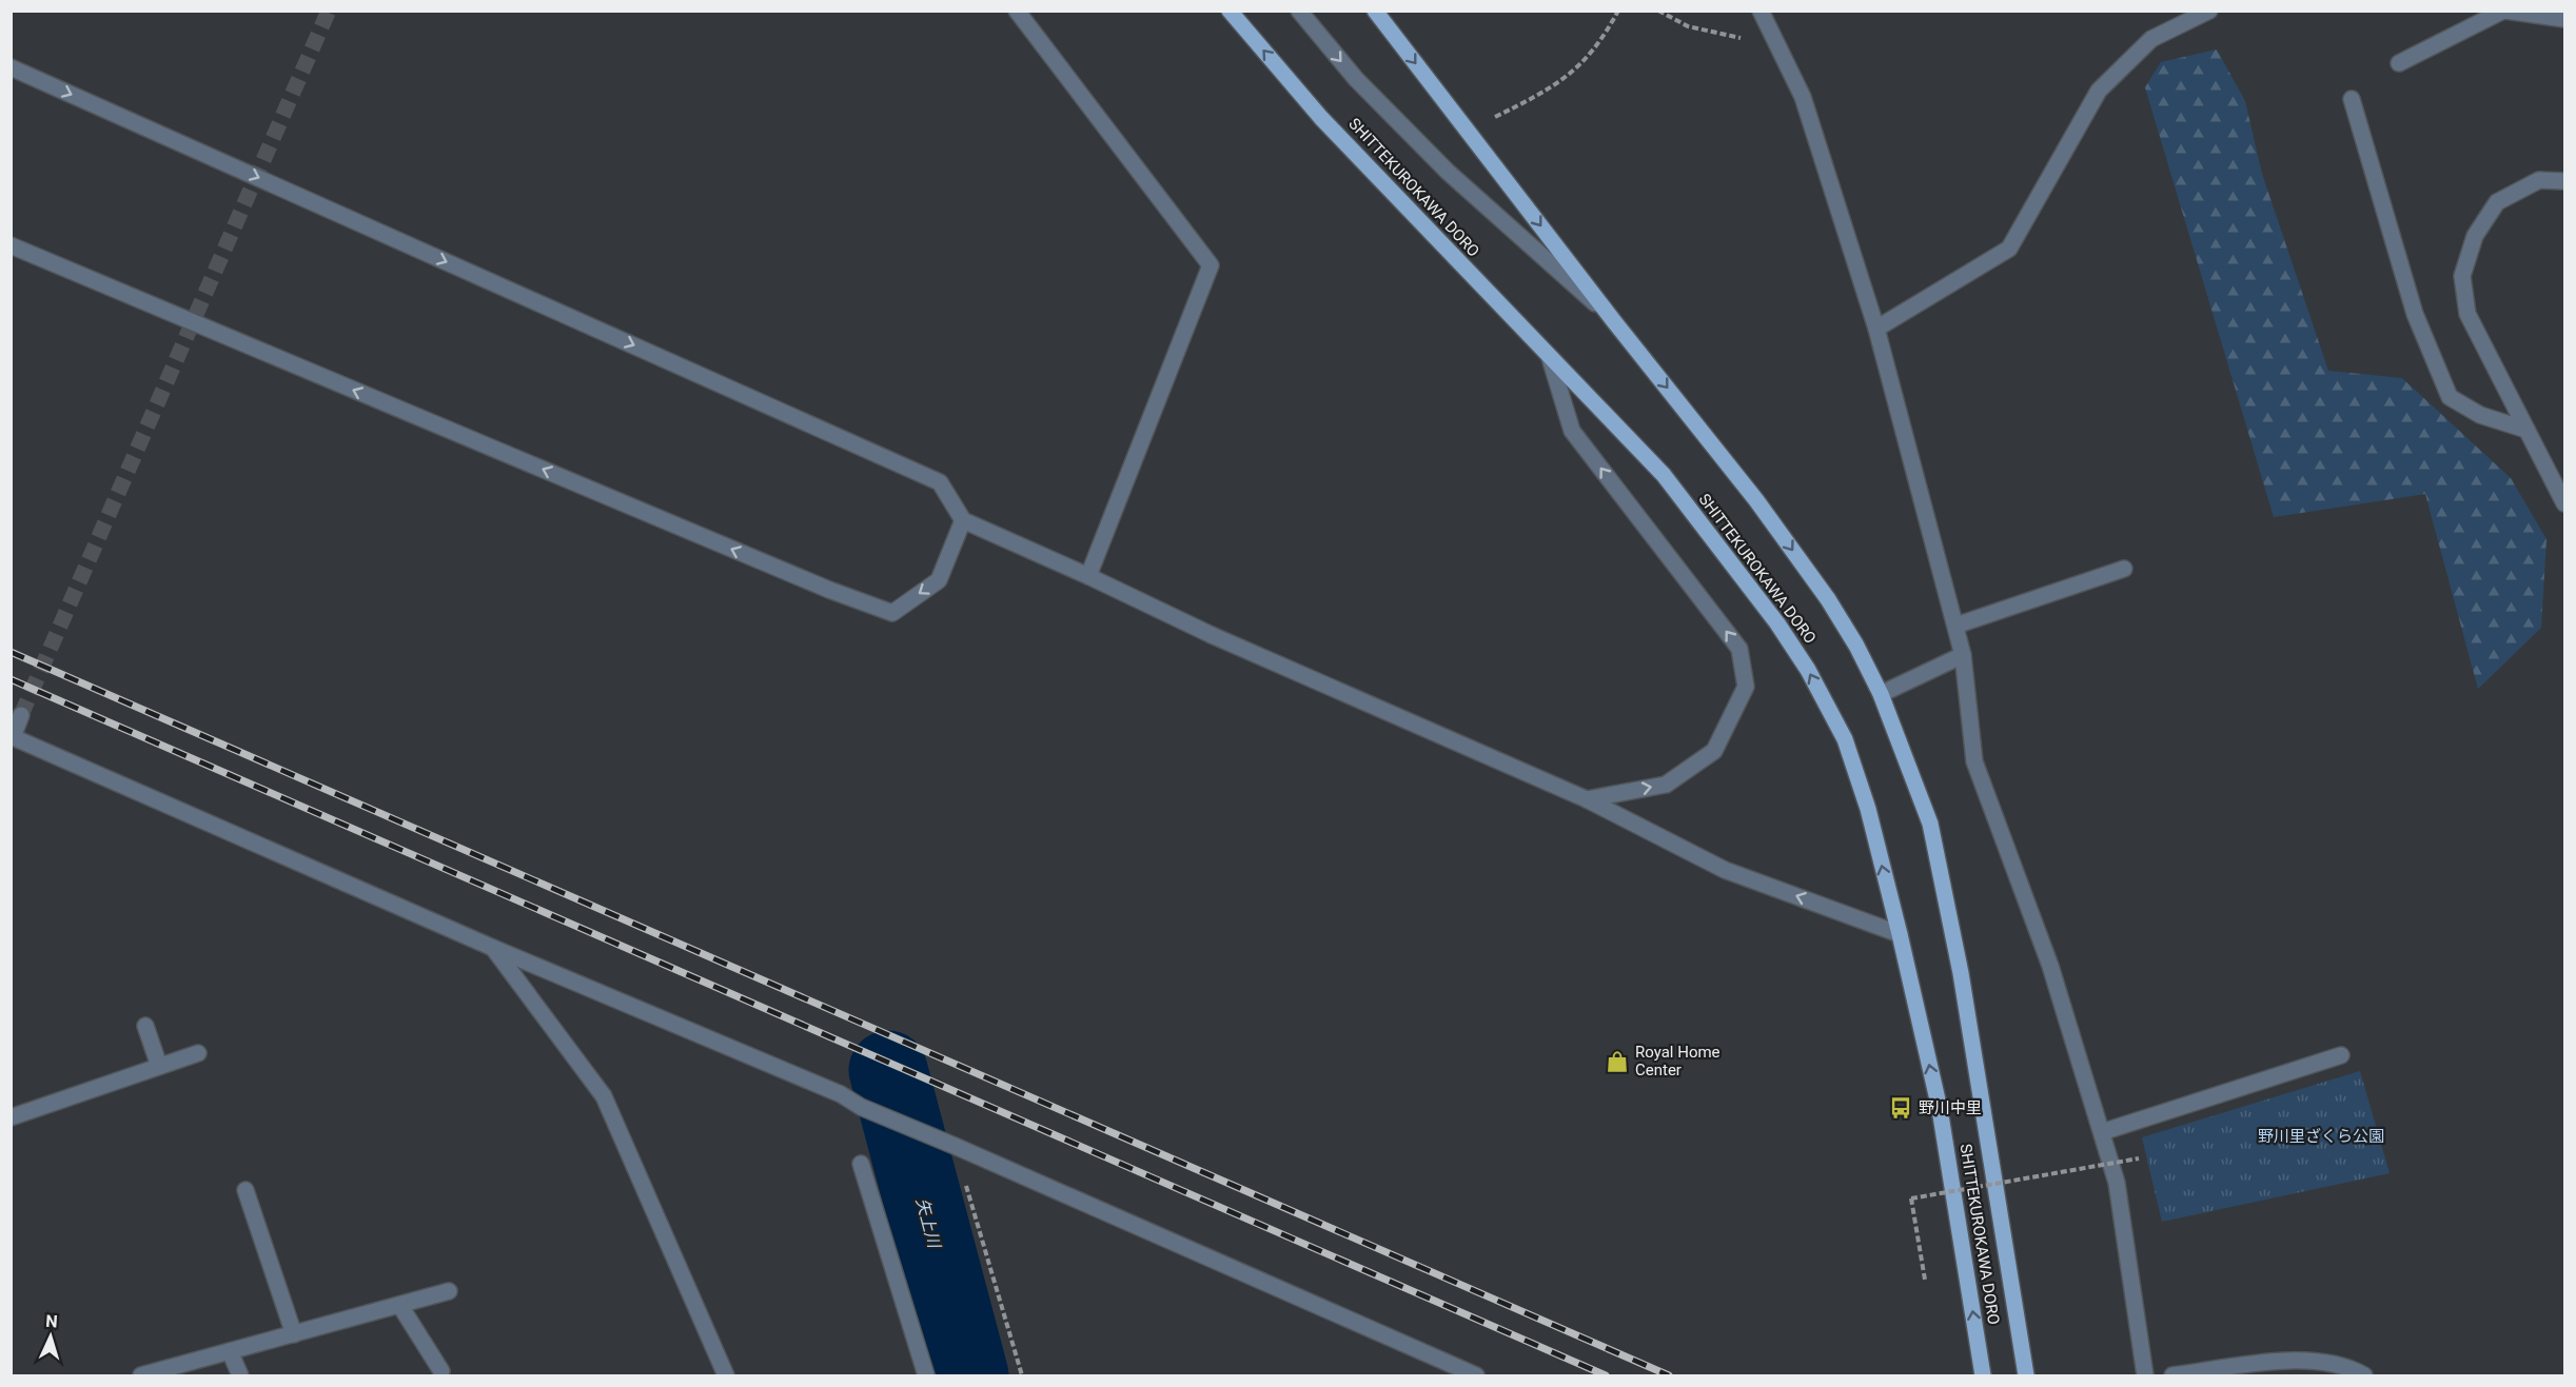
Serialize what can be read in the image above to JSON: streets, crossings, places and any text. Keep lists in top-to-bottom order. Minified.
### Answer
{"streets":{"main road":["SHITTEKUROKAWA DORO"]},"water":["矢上川"],"parks":["野川里ざくら公園"],"places":{"shop":["Royal Home Center"],"bus stop":["野川中里"]},"north":"top"}
